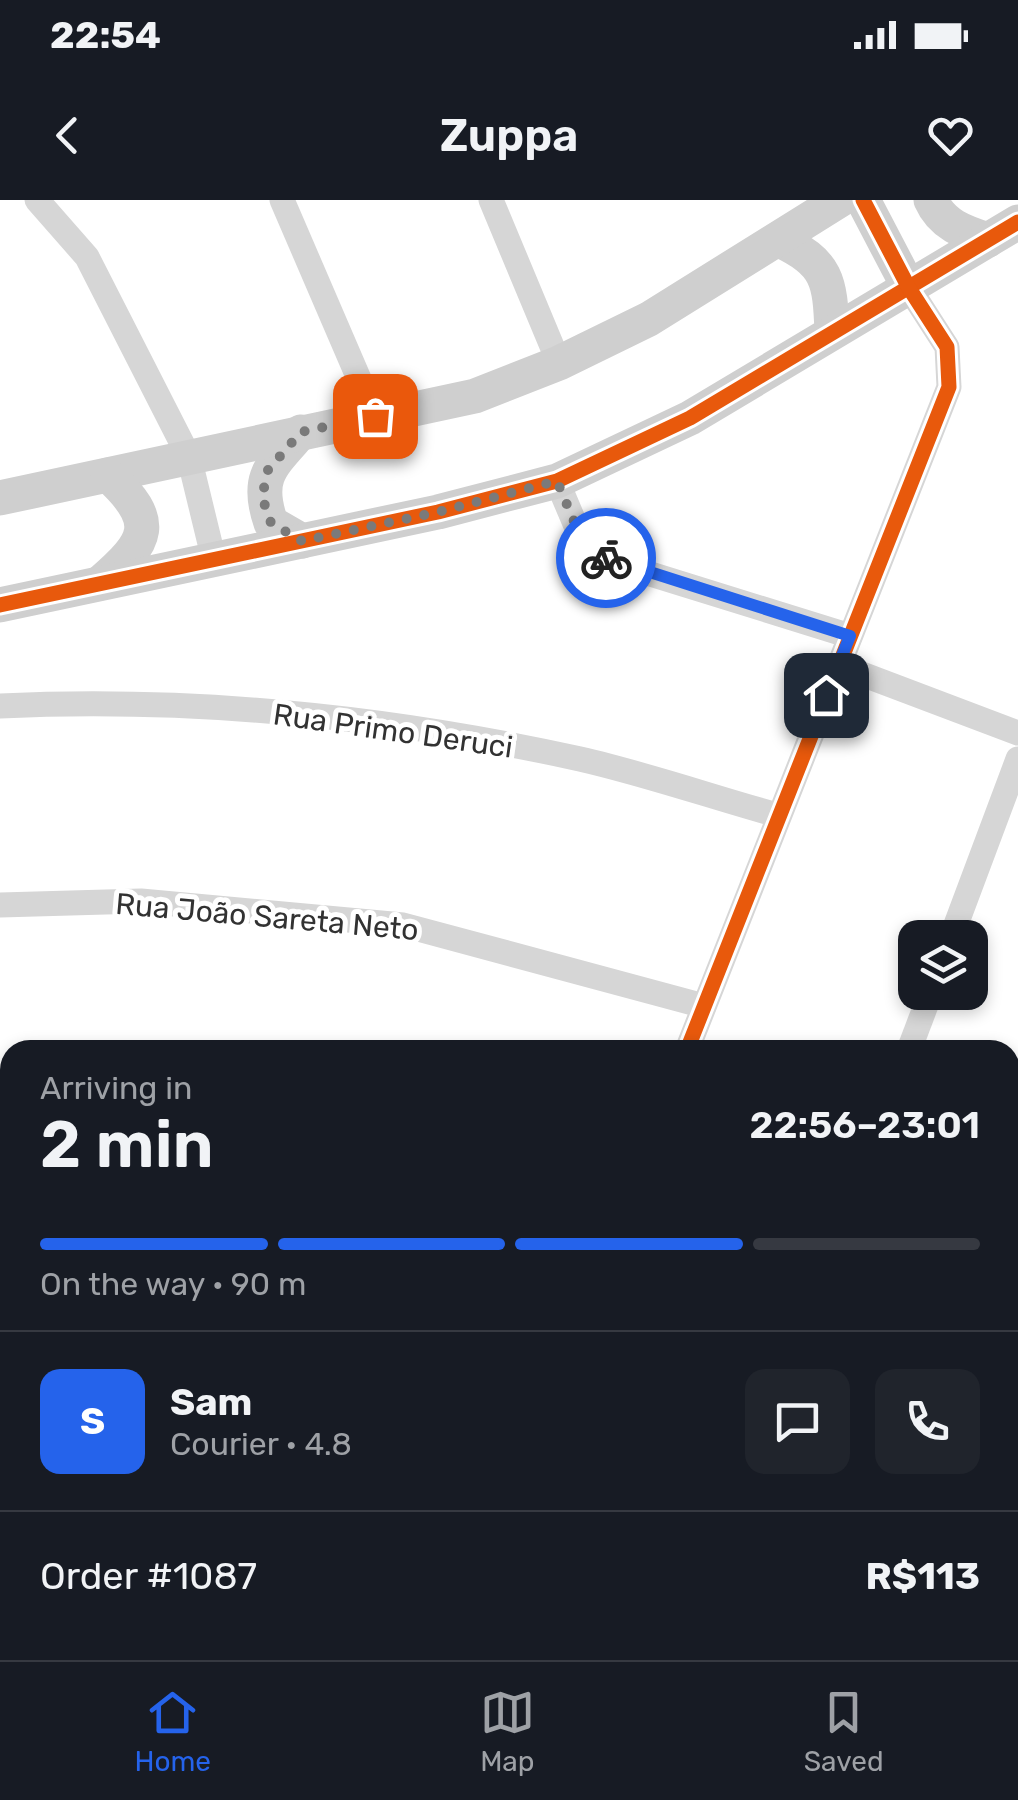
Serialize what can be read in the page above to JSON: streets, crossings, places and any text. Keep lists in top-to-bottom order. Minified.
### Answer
{"streets":{"street":["Rua Primo Deruci","Rua João Sareta Neto"]},"page":{"status":"22:54","header":"Zuppa","heading":["2 min","Arriving in","22:56–23:01"],"panel":["Sam","Courier · 4.8","Order #1087","R$113"],"bar":"On the way · 90 m","round":"S","tabs":["Home","Map","Saved"]}}
